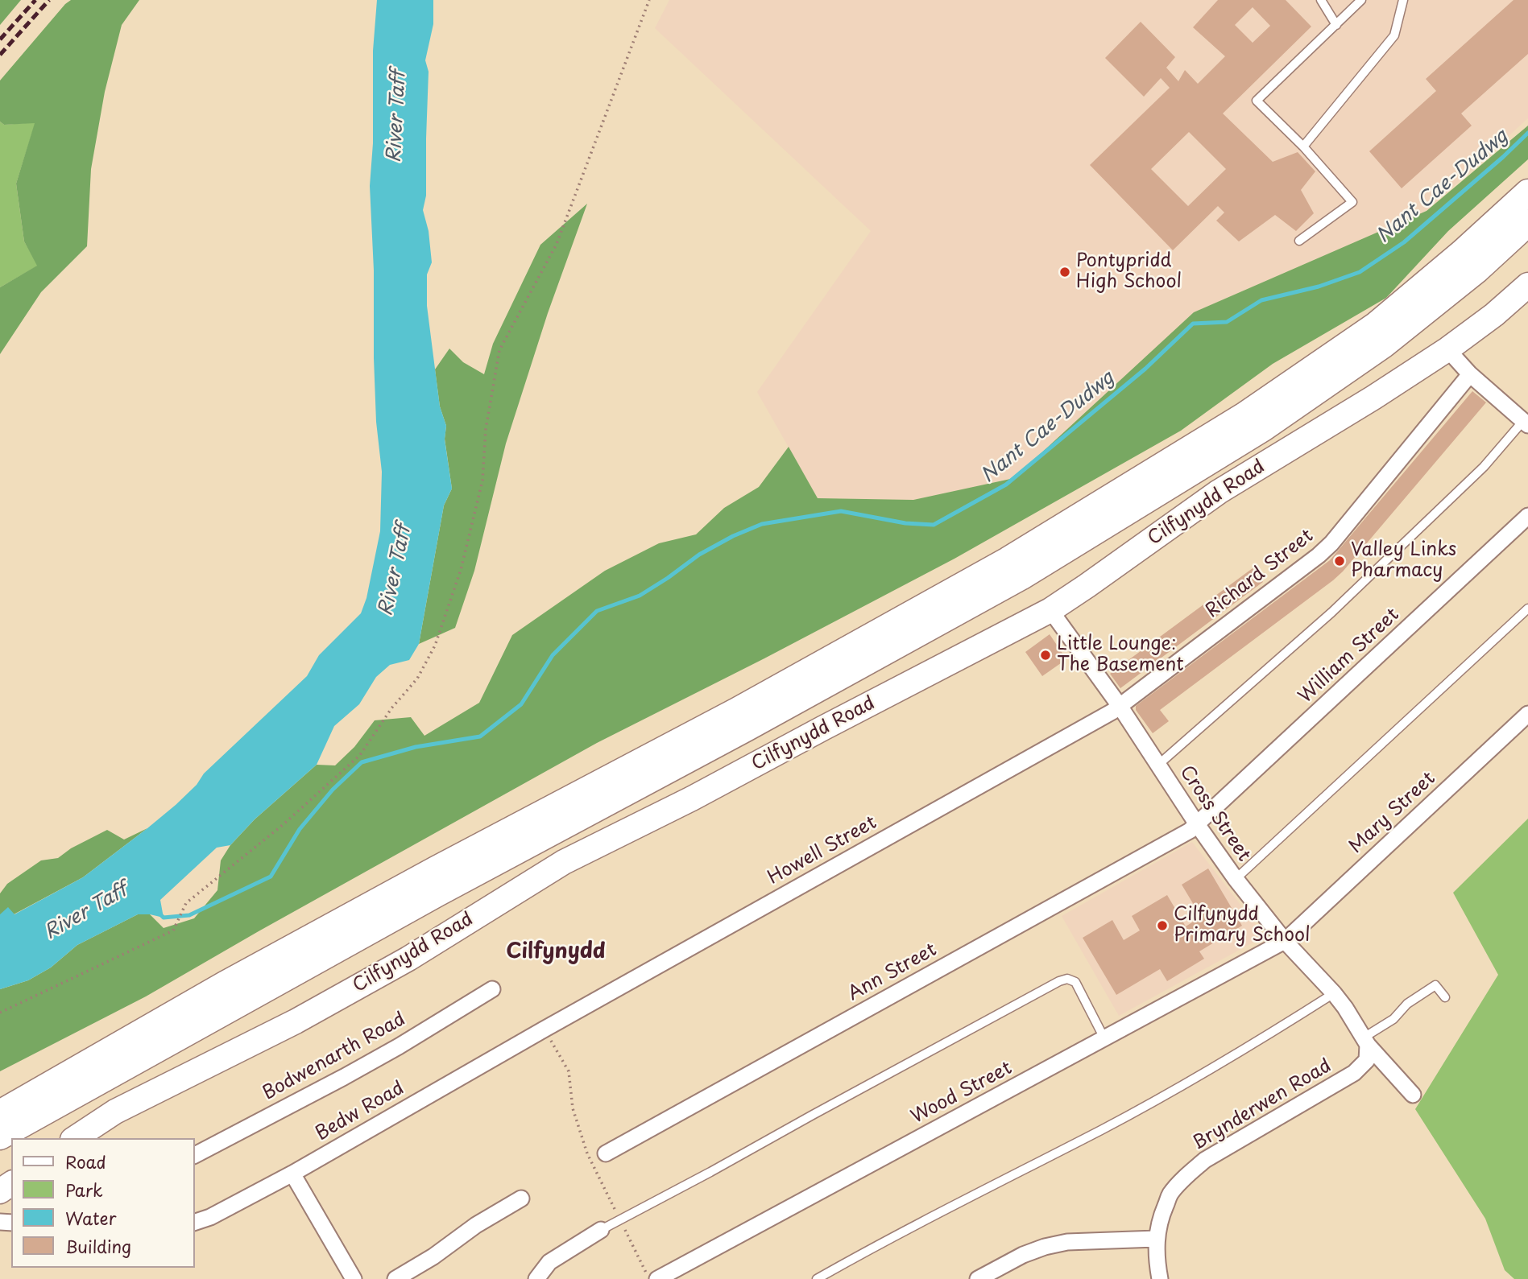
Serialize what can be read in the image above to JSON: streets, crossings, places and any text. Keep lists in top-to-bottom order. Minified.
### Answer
{"streets":{"main road":["Cilfynydd Road"],"street":["Richard Street","William Street","Mary Street","Cross Street","Howell Street","Ann Street","Bodwenarth Road","Wood Street","Brynderwen Road","Bedw Road"]},"crossings":[["Cilfynydd Road","Cross Street"],["Richard Street","Cross Street"],["Richard Street","Howell Street"],["William Street","Cross Street"],["William Street","Ann Street"],["Mary Street","Cross Street"],["Mary Street","Wood Street"],["Cross Street","Howell Street"],["Cross Street","Ann Street"],["Cross Street","Wood Street"],["Cross Street","Brynderwen Road"],["Howell Street","Bedw Road"]],"districts":["Cilfynydd"],"water":["River Taff","Nant Cae-Dudwg"],"places":["Pontypridd High School","Valley Links Pharmacy","Little Lounge: The Basement","Cilfynydd Primary School"],"legend":["Road","Park","Water","Building"]}
